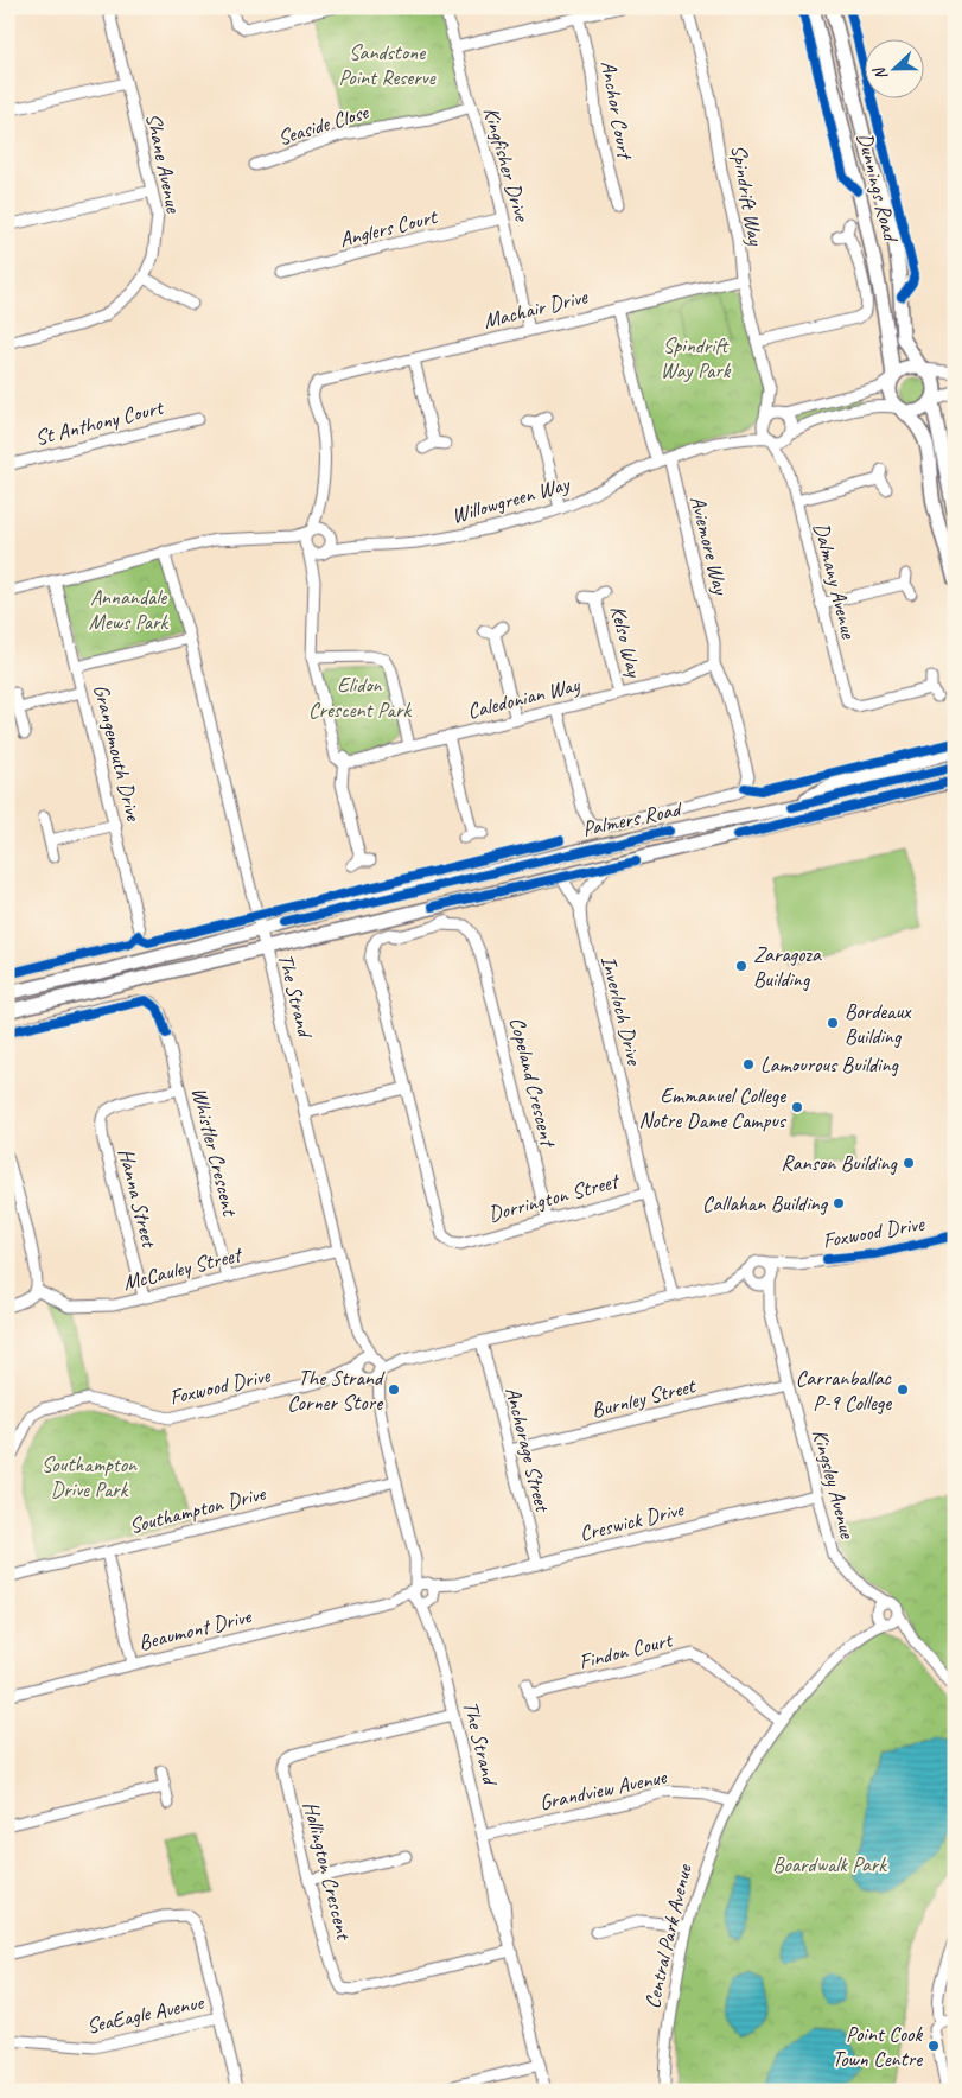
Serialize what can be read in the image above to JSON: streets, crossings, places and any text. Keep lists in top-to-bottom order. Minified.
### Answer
{"streets":{"main road":["Dunnings Road","Palmers Road"],"street":["Anchor Court","Seaside Close","Shane Avenue","Kingfisher Drive","Spindrift Way","Anglers Court","Machair Drive","St Anthony Court","Willowgreen Way","Aviemore Way","Dalmany Avenue","Kelso Way","Caledonian Way","Grangemouth Drive","The Strand","Inverloch Drive","Copeland Crescent","Whistler Crescent","Hanna Street","Dorrington Street","Foxwood Drive","McCauley Street","Burnley Street","Anchorage Street","Kingsley Avenue","Southampton Drive","Creswick Drive","Beaumont Drive","Findon Court","Grandview Avenue","Hollington Crescent","Central Park Avenue","SeaEagle Avenue"]},"crossings":[["Seaside Close","Kingfisher Drive"],["Kingfisher Drive","Anglers Court"],["Kingfisher Drive","Machair Drive"],["Spindrift Way","Machair Drive"],["Spindrift Way","Willowgreen Way"],["Spindrift Way","Dalmany Avenue"],["Machair Drive","Willowgreen Way"],["Willowgreen Way","Aviemore Way"],["Willowgreen Way","Dalmany Avenue"],["Aviemore Way","Caledonian Way"],["Kelso Way","Caledonian Way"],["Palmers Road","The Strand"],["Palmers Road","Inverloch Drive"],["The Strand","Foxwood Drive"],["The Strand","McCauley Street"],["The Strand","Creswick Drive"],["The Strand","Beaumont Drive"],["The Strand","Grandview Avenue"],["The Strand","Hollington Crescent"],["Inverloch Drive","Dorrington Street"],["Inverloch Drive","Foxwood Drive"],["Copeland Crescent","Dorrington Street"],["Whistler Crescent","Hanna Street"],["Whistler Crescent","McCauley Street"],["Hanna Street","McCauley Street"],["Foxwood Drive","Anchorage Street"],["Foxwood Drive","Kingsley Avenue"],["Burnley Street","Anchorage Street"],["Burnley Street","Kingsley Avenue"],["Anchorage Street","Creswick Drive"],["Kingsley Avenue","Creswick Drive"],["Kingsley Avenue","Central Park Avenue"],["Creswick Drive","Beaumont Drive"],["Findon Court","Central Park Avenue"],["Grandview Avenue","Central Park Avenue"]],"parks":["Sandstone Point Reserve","Spindrift Way Park","Annandale Mews Park","Elidon Crescent Park","Southampton Drive Park","Boardwalk Park"],"places":["Zaragoza Building","Bordeaux Building","Lamourous Building","Emmanuel College Notre Dame Campus","Ranson Building","Callahan Building","The Strand Corner Store","Carranballac P-9 College","Point Cook Town Centre"],"north":"left"}
